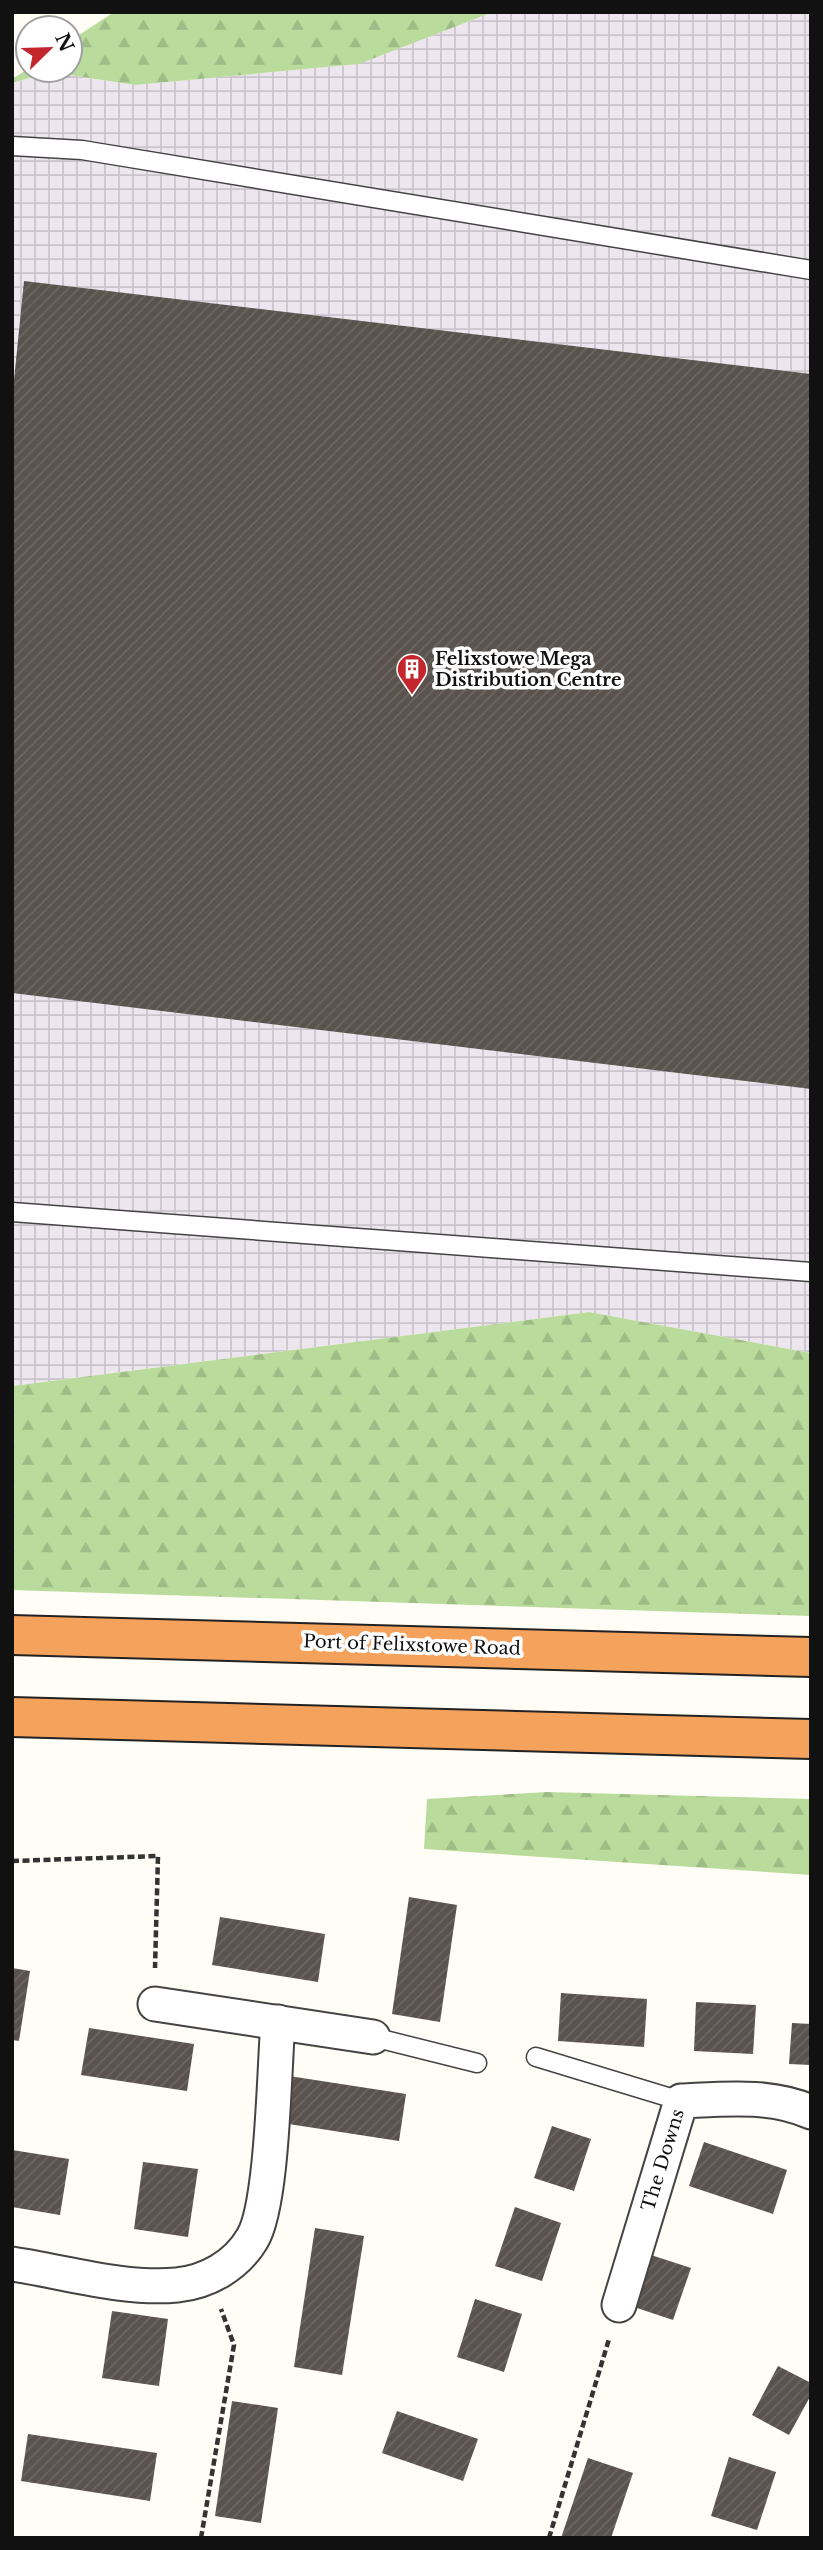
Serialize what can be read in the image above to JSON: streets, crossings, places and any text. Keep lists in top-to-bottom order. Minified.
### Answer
{"streets":{"highway":["Port of Felixstowe Road"],"street":["The Downs"]},"places":{"building":["Felixstowe Mega Distribution Centre"]},"north":"top right"}
